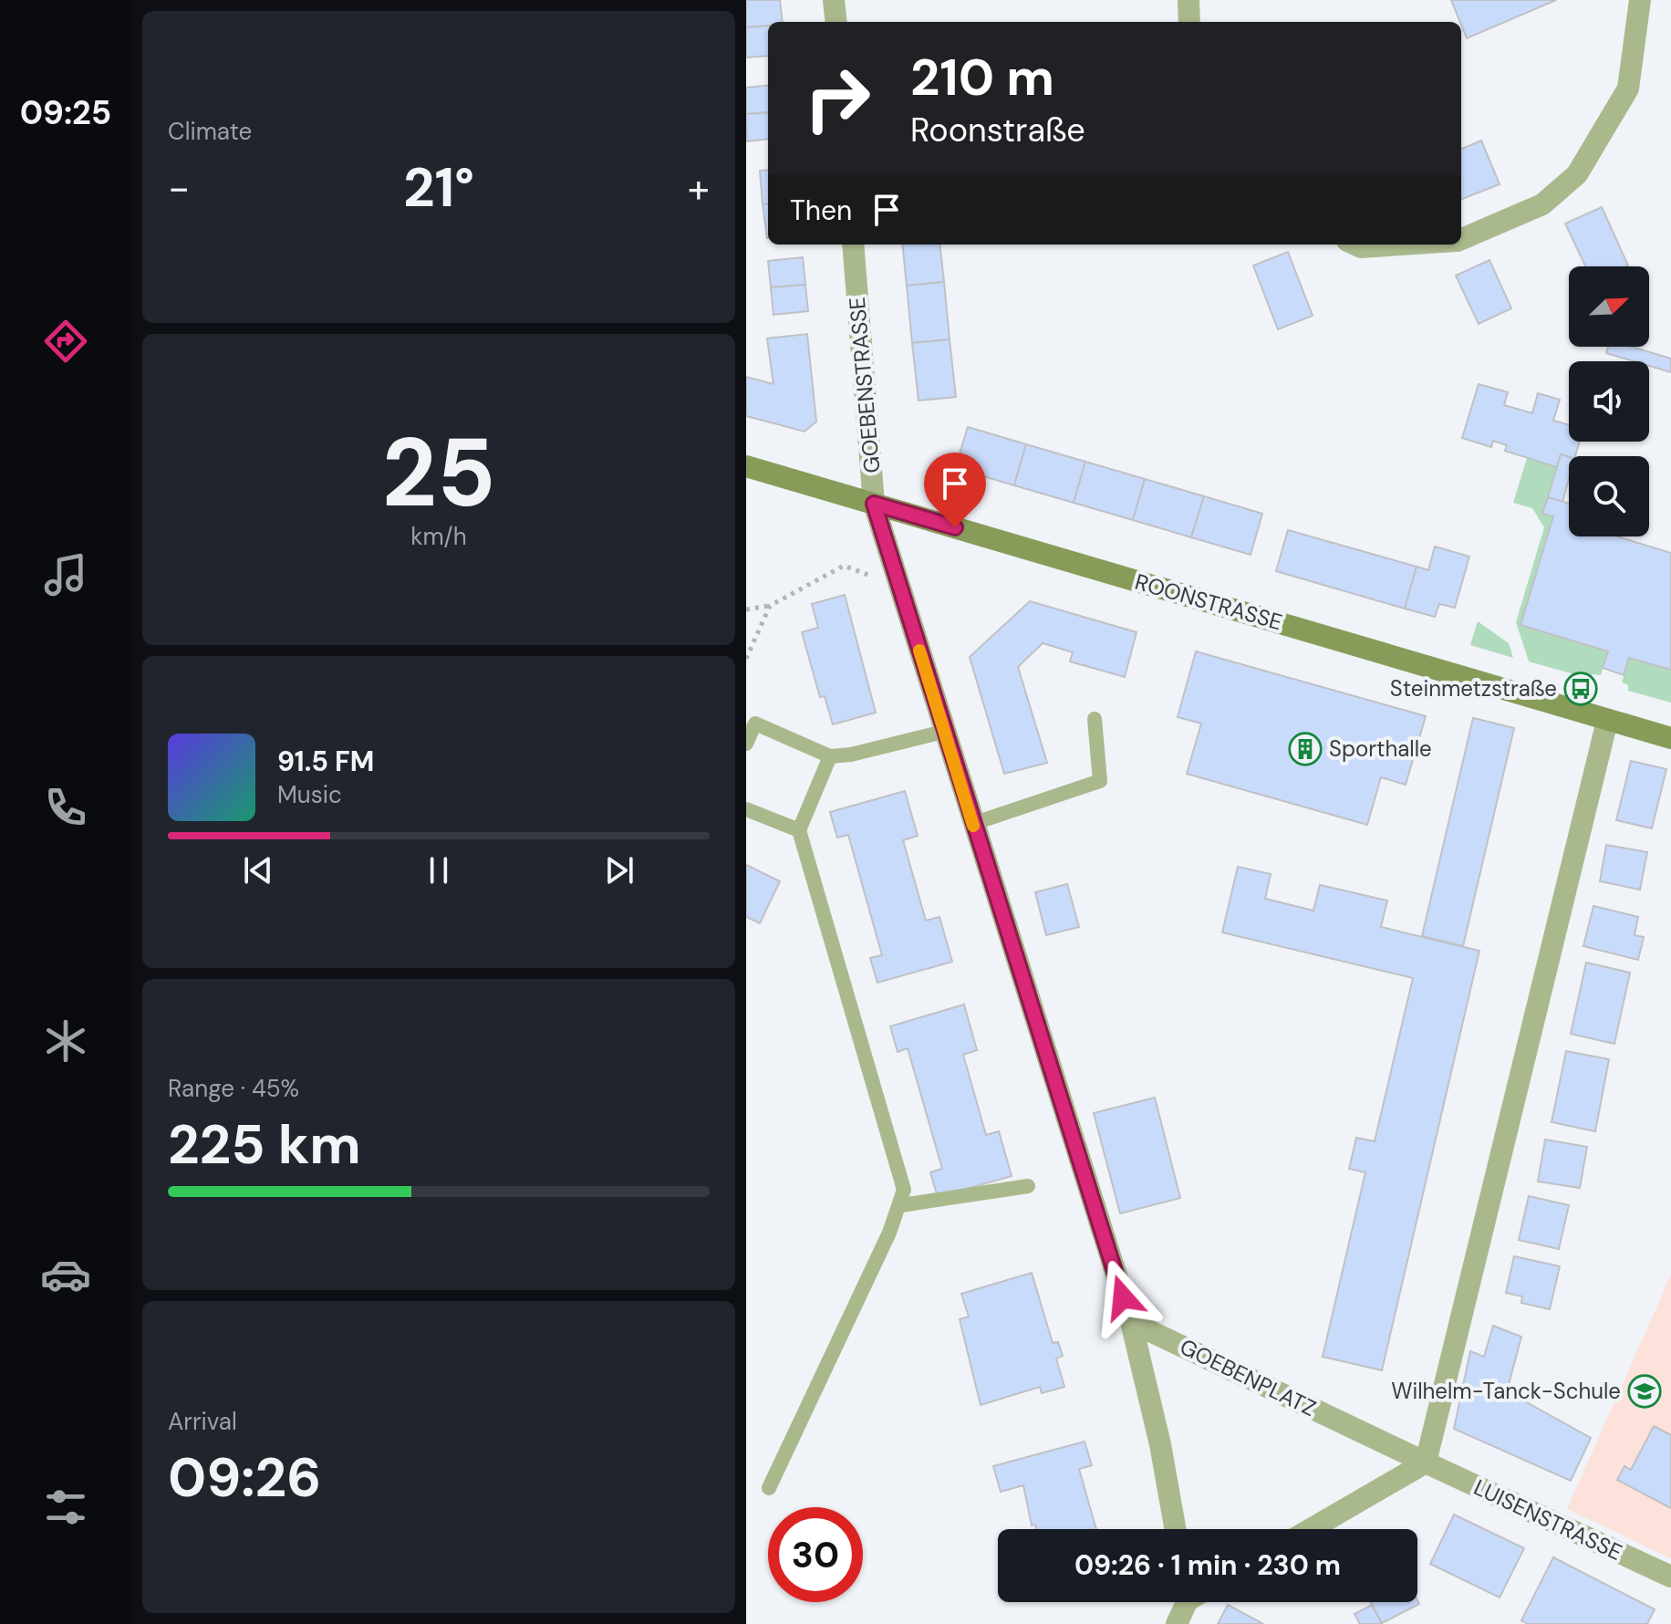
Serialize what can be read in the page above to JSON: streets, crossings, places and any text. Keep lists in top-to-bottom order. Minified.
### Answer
{"streets":{"street":["GOEBENSTRASSE","ROONSTRASSE","GOEBENPLATZ","LUISENSTRASSE"]},"crossings":[["GOEBENSTRASSE","ROONSTRASSE"],["GOEBENSTRASSE","GOEBENPLATZ"],["GOEBENPLATZ","LUISENSTRASSE"]],"places":{"bus stop":["Steinmetzstraße"],"building":["Sporthalle"],"school or university":["Wilhelm-Tanck-Schule"]},"north":"top right","page":{"tabs":"09:25","tile":["Climate",["25","km/h"],["Range · 45%","225 km"],["Arrival","09:26"]],"turn":["210 m","Roonstraße"],"heat":["−","21°","+"],"then":"Then","song":["91.5 FM","Music"],"limit":"30","trip":"09:26 · 1 min · 230 m"}}
